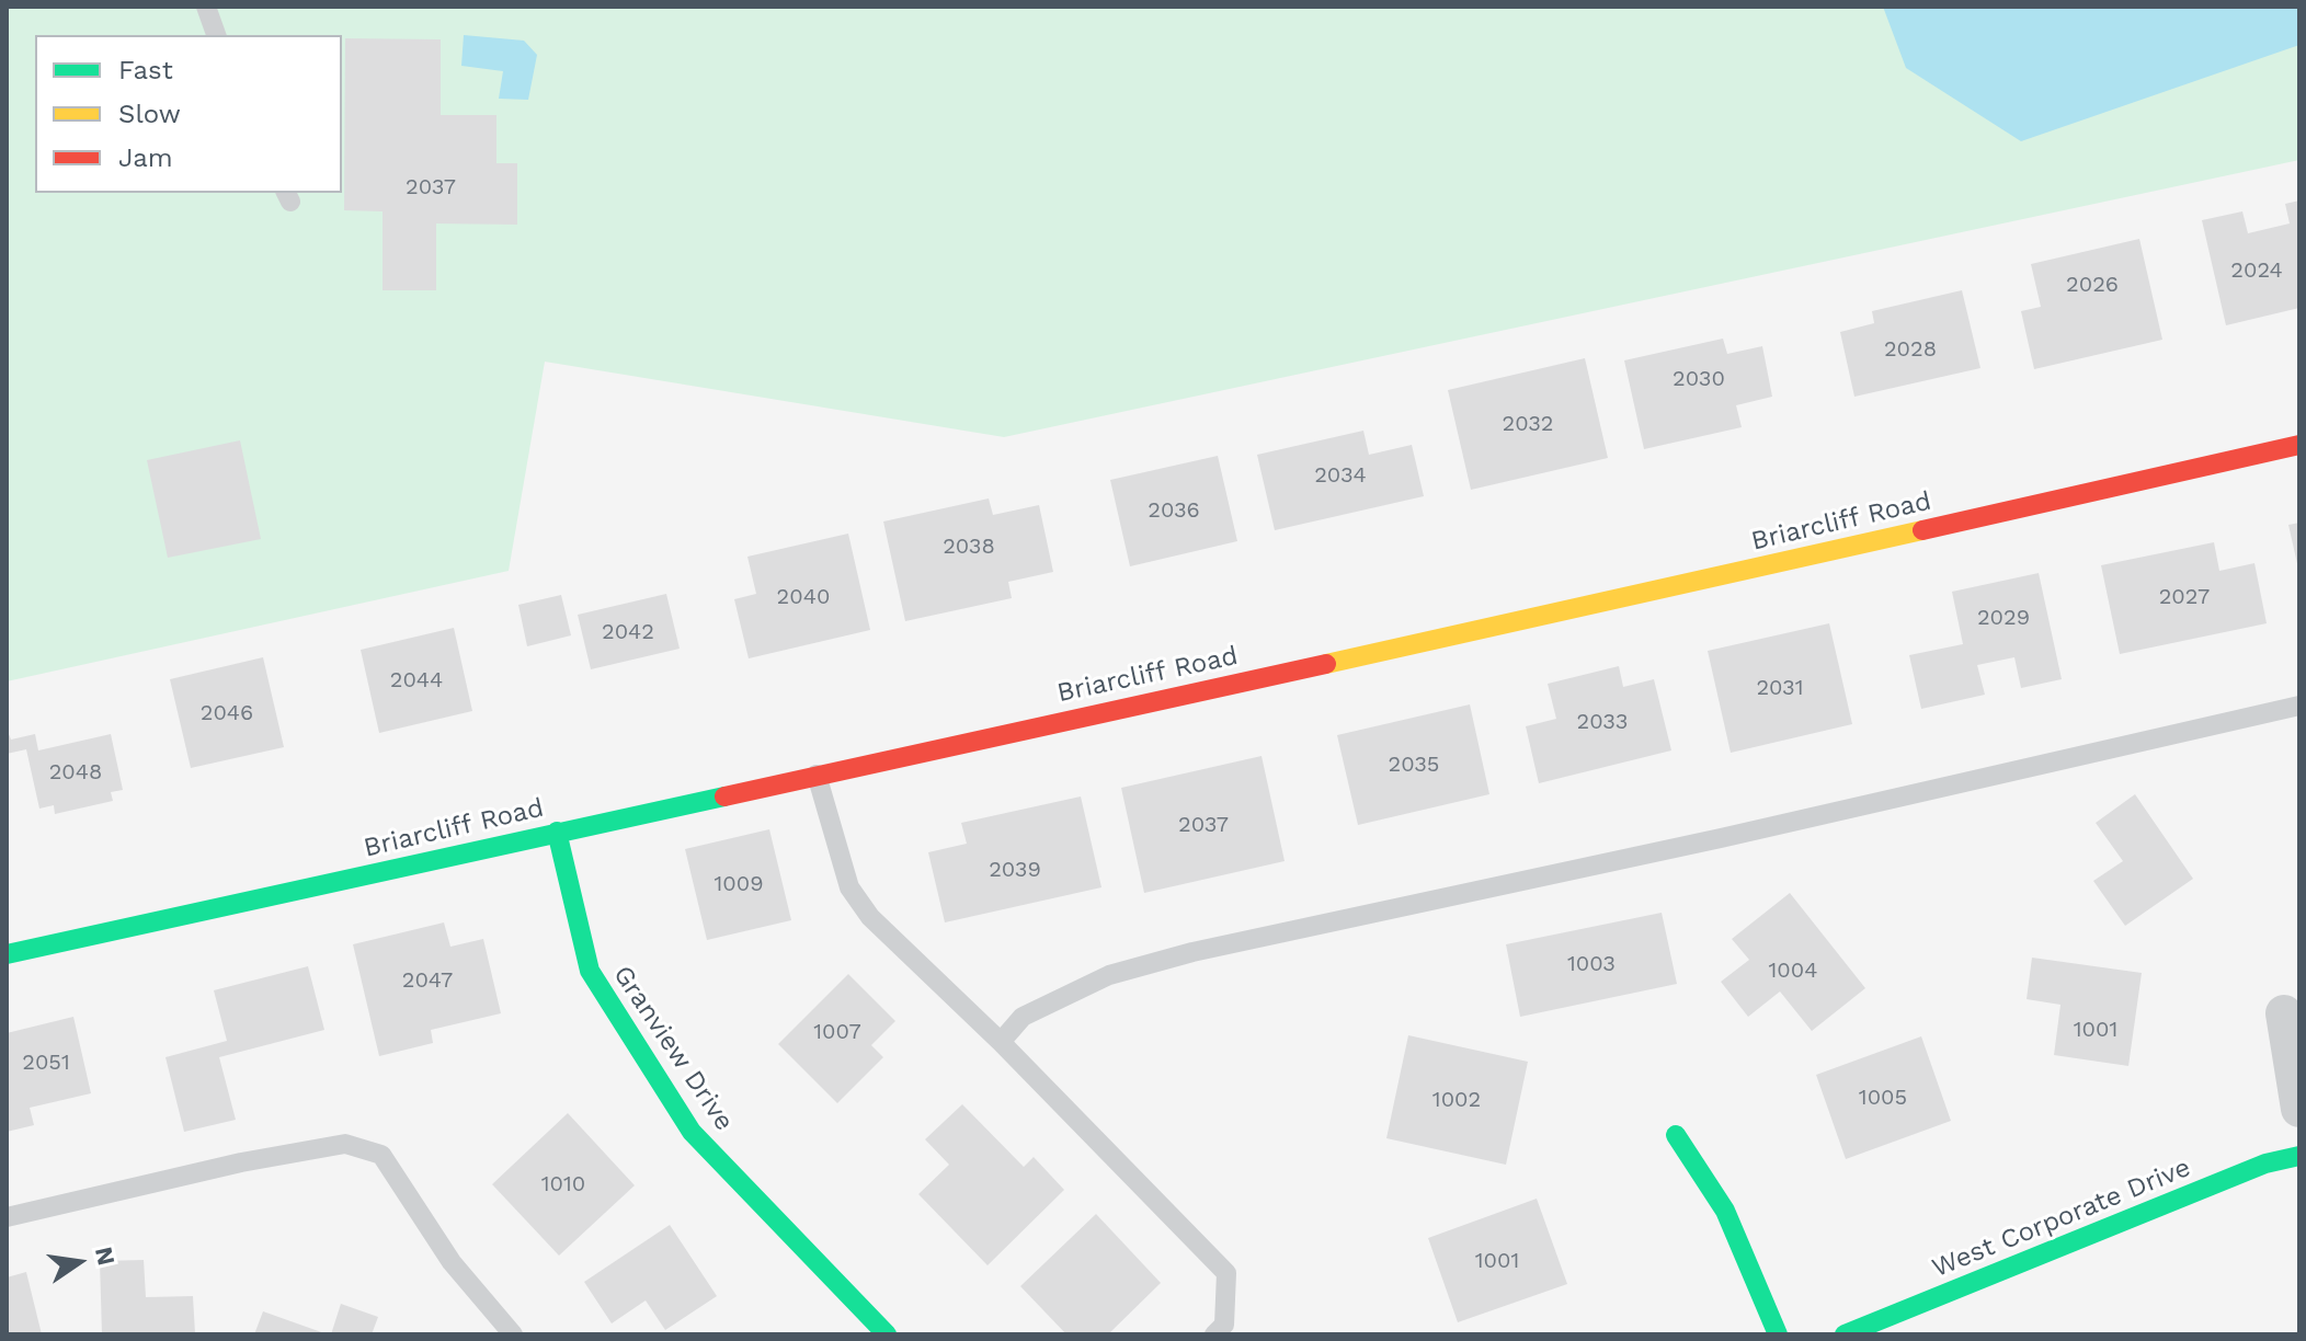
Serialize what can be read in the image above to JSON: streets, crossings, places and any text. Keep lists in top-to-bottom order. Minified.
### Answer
{"streets":{"street":["Briarcliff Road","Granview Drive","West Corporate Drive"]},"crossings":[["Briarcliff Road","Granview Drive"]],"house_numbers":["2037","2024","2026","2028","2030","2032","2034","2036","2038","2040","2027","2029","2042","2044","2031","2046","2033","2035","2048","2037","2039","1009","1003","1004","2047","1001","1007","2051","1005","1002","1010","1001"],"legend":["Fast","Slow","Jam"],"north":"right"}
